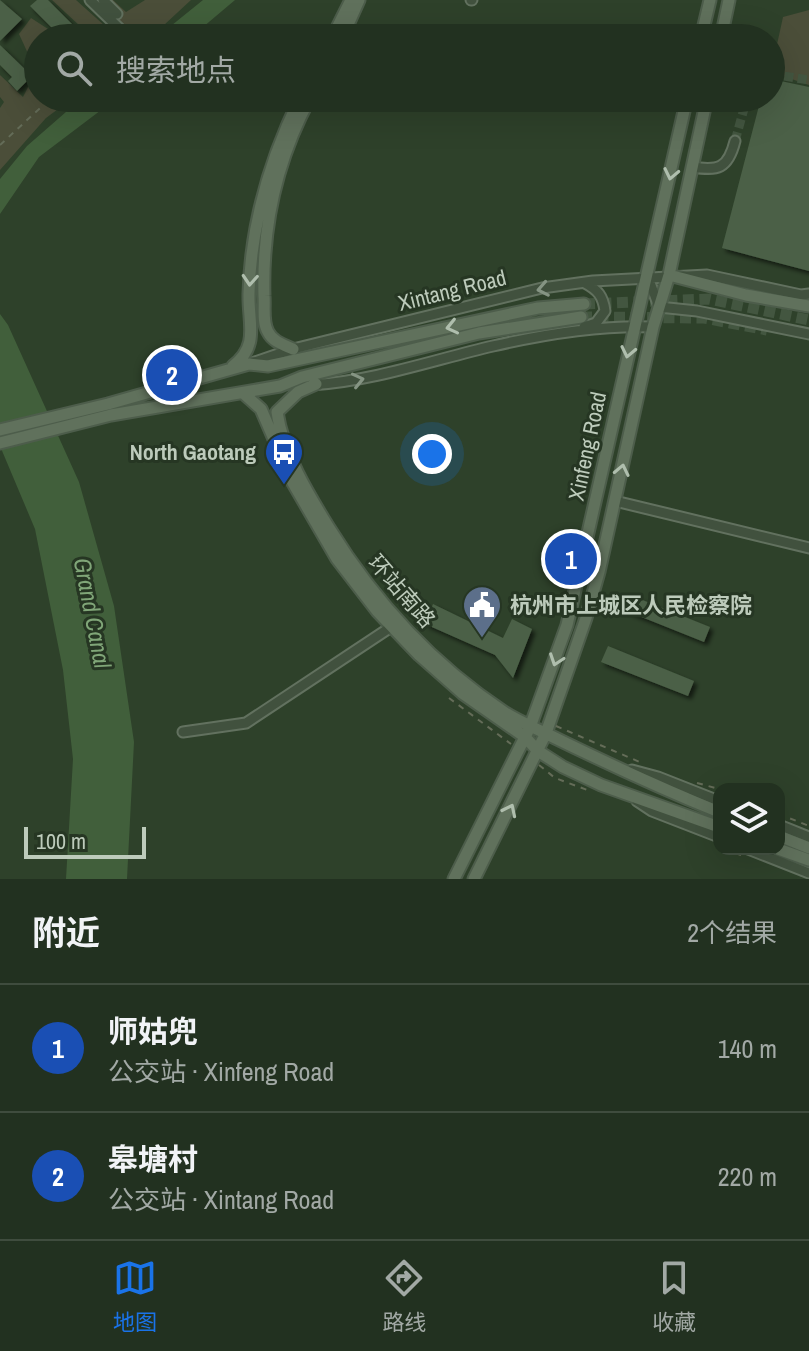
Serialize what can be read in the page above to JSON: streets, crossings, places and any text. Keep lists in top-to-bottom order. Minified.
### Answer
{"streets":{"main road":["Xintang Road","Xinfeng Road","环站南路"]},"crossings":[["Xintang Road","Xinfeng Road"],["Xintang Road","环站南路"],["Xinfeng Road","环站南路"]],"water":["Grand Canal"],"places":{"bus stop":["North Gaotang"],"public building":["杭州市上城区人民检察院"]},"scale_bar":"100 m","page":{"search":"搜索地点","pins":["2","1"],"scale":"100 m","heading":["附近","2个结果"],"list":[{"mark":"1","name":"师姑兜","note":"公交站 · Xinfeng Road","value":"140 m"},{"mark":"2","name":"皋塘村","note":"公交站 · Xintang Road","value":"220 m"}],"nav":["地图","路线","收藏"]}}
